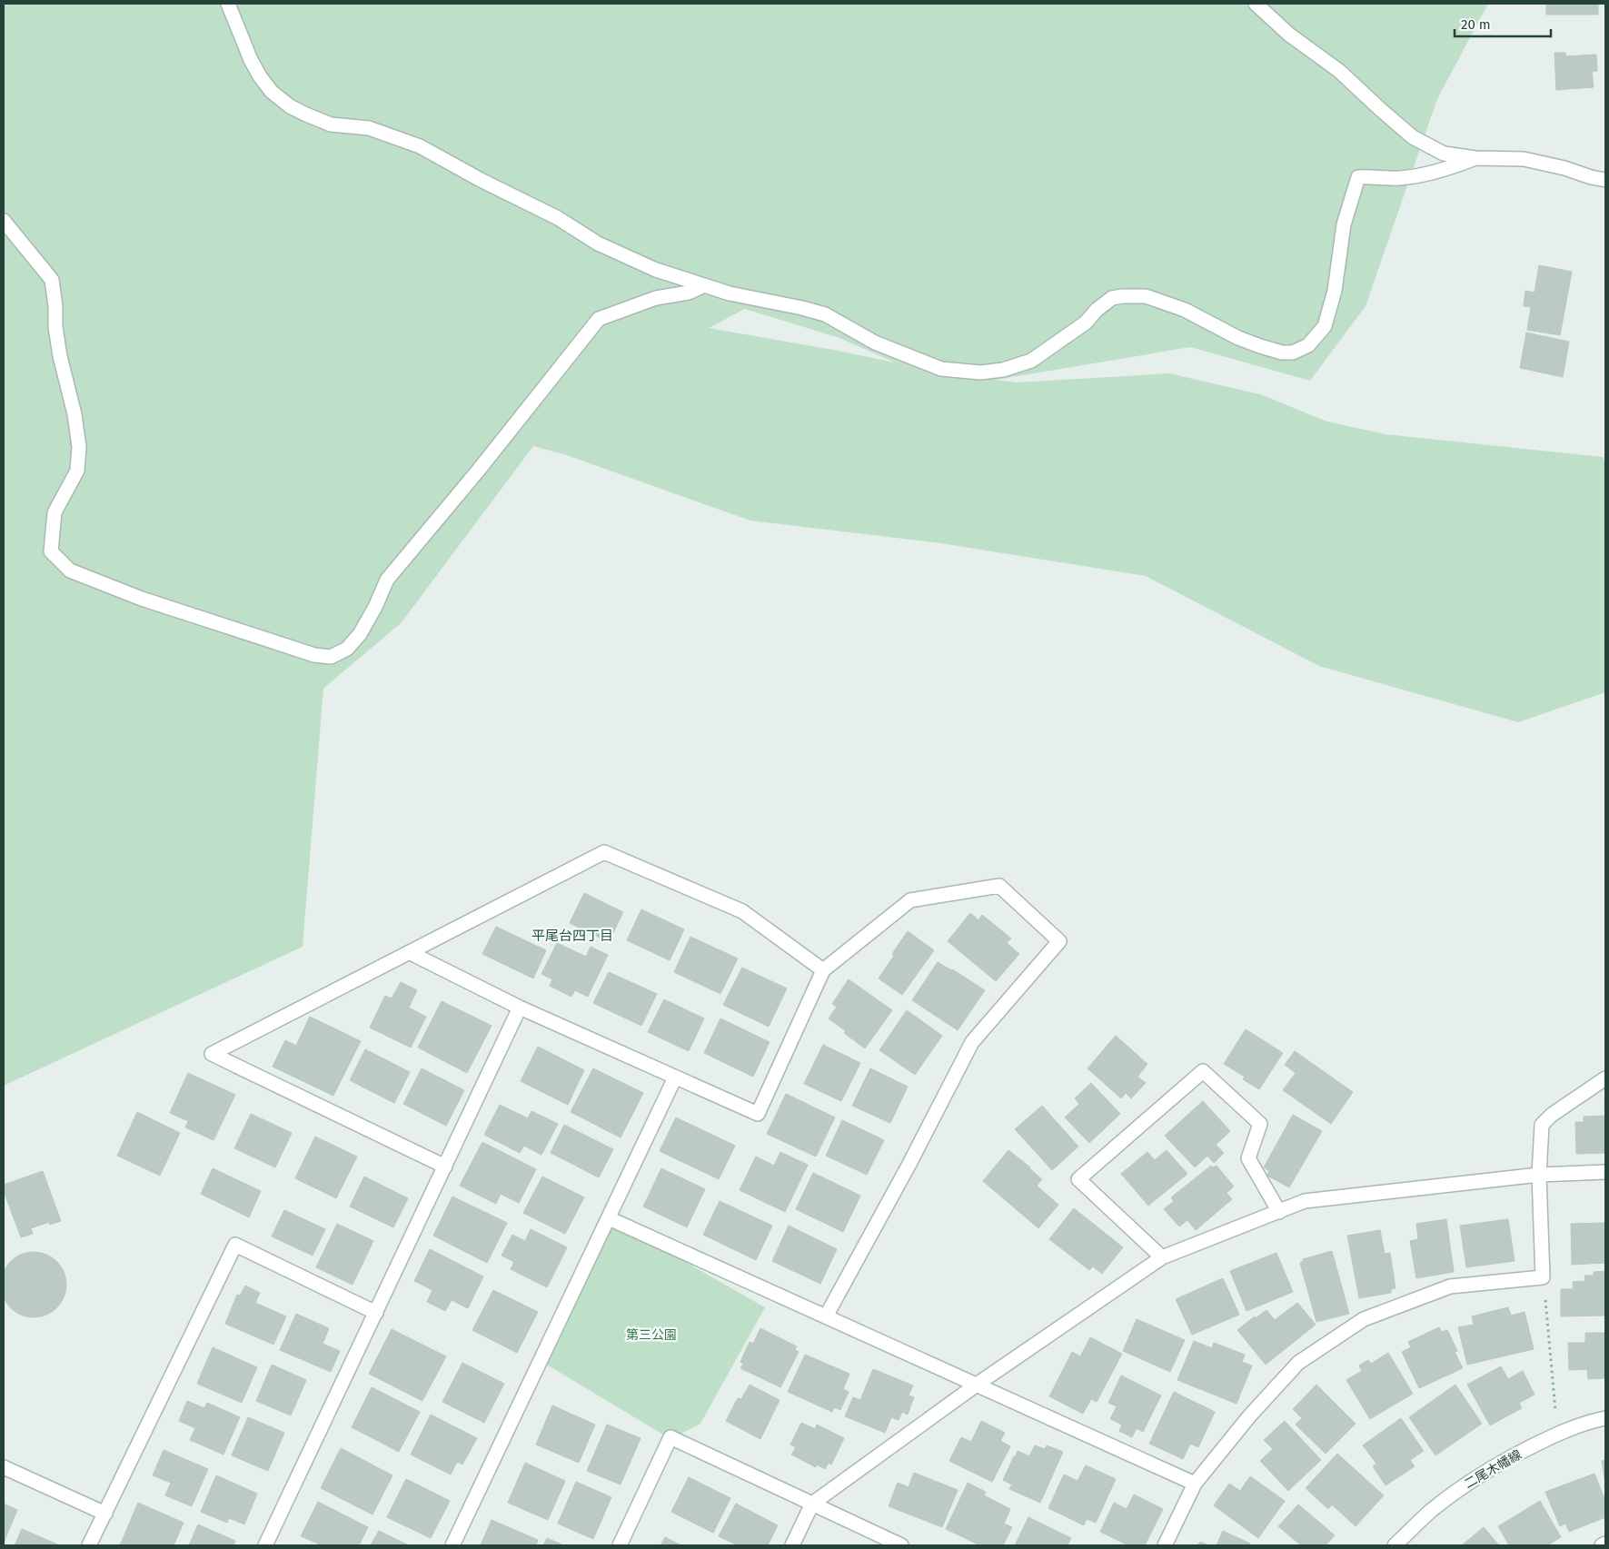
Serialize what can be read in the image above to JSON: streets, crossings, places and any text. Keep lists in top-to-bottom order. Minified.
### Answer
{"streets":{"street":["二尾木幡線"]},"districts":["平尾台四丁目"],"parks":["第三公園"],"scale_bar":"20 m"}
